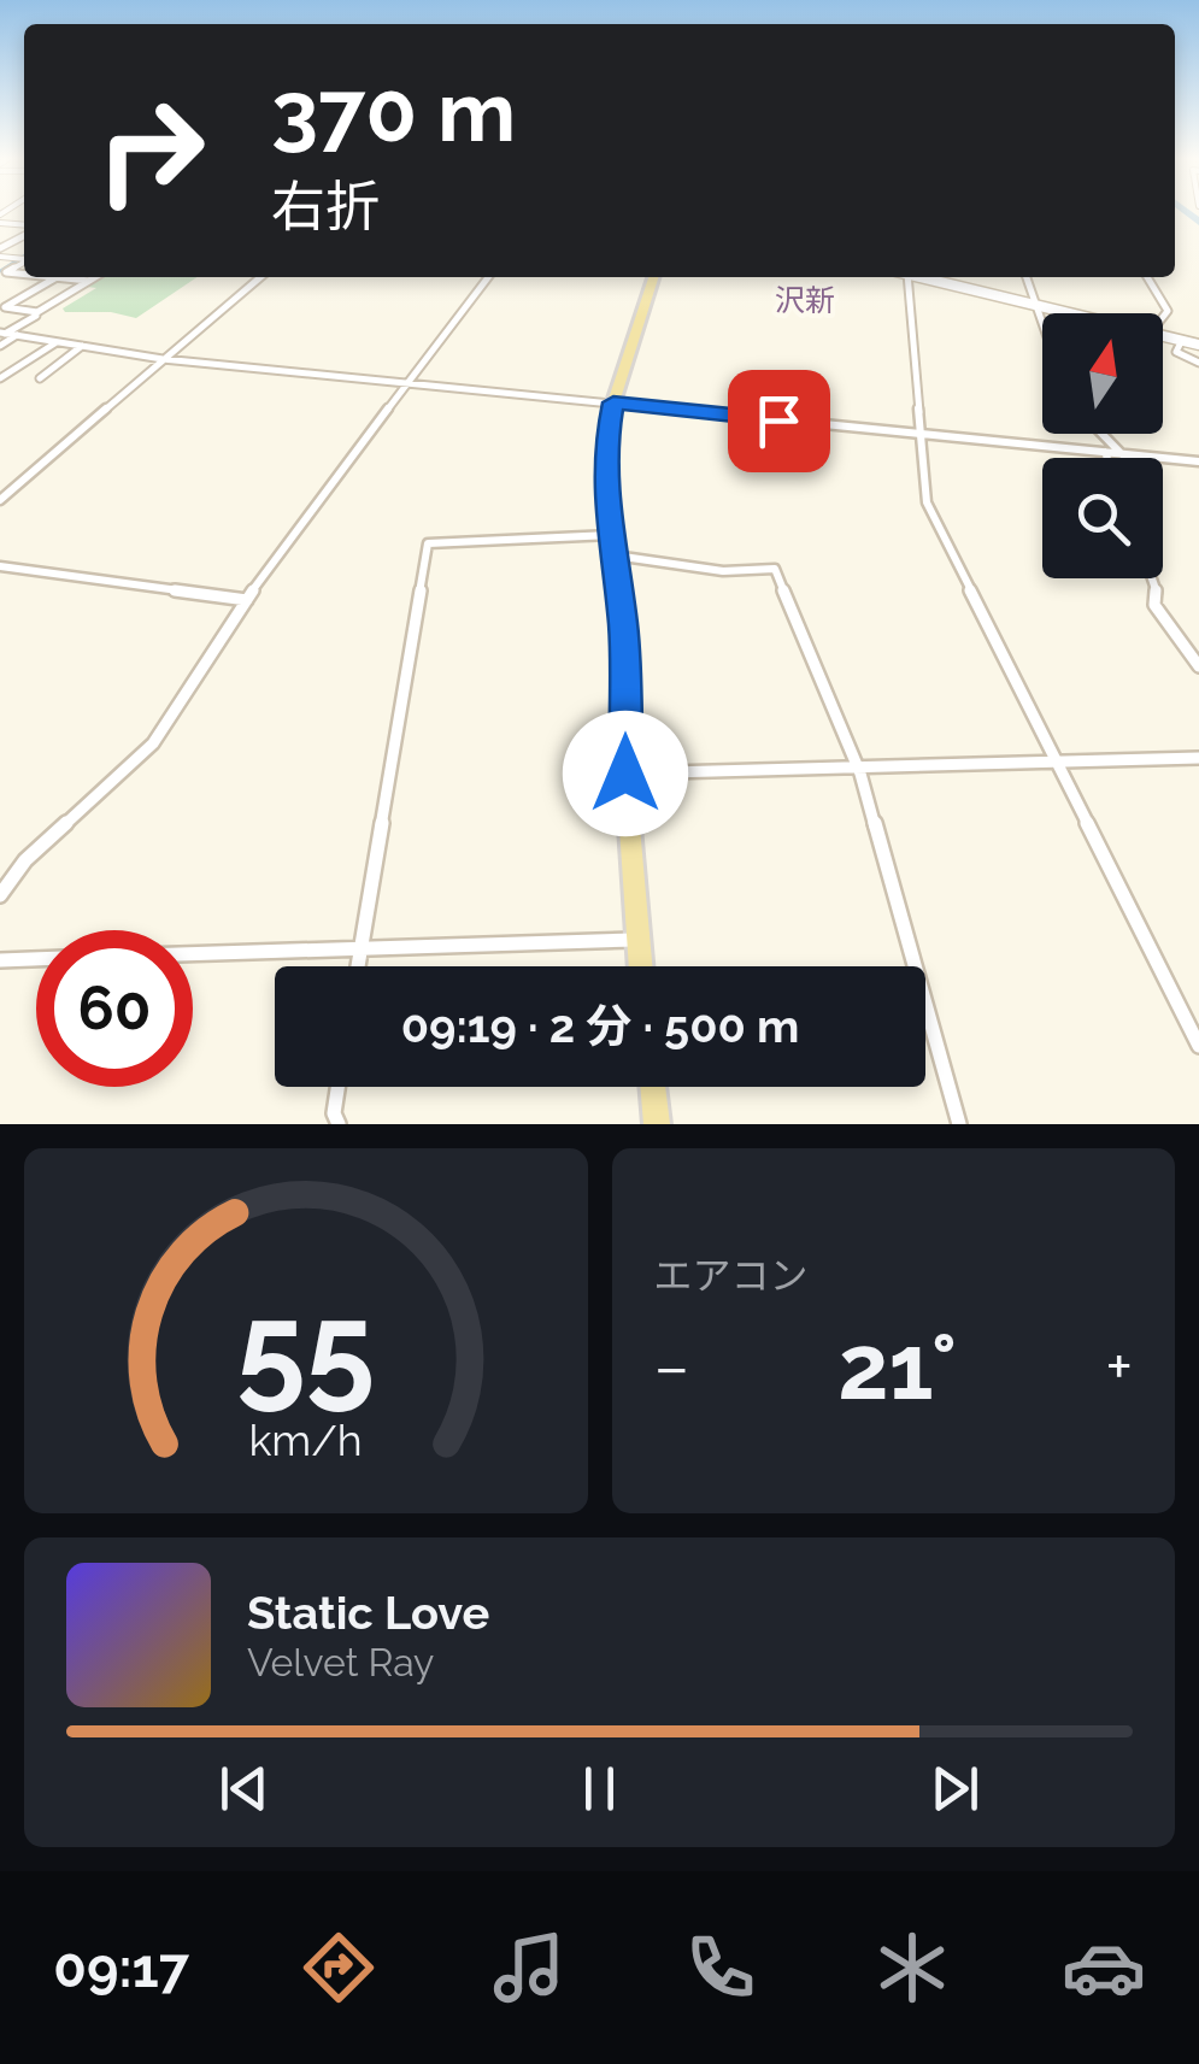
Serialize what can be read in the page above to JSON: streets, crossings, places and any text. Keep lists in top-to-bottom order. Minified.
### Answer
{"districts":["沢新"],"north":"top","page":{"turn":["370 m","右折"],"limit":"60","trip":"09:19 · 2 分 · 500 m","tile":"エアコン","heat":["−","21°","+"],"song":["Static Love","Velvet Ray"],"tabs":"09:17","gauge":["55","km/h"]}}
